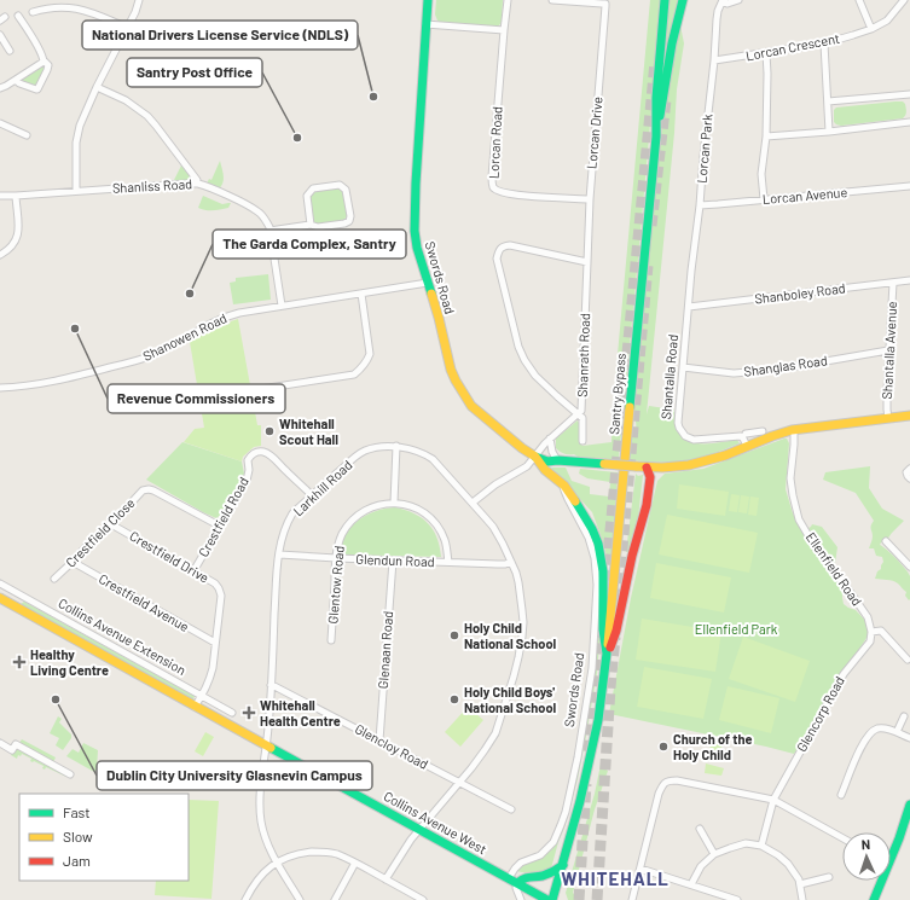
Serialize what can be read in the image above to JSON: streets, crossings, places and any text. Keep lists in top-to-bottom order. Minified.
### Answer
{"streets":{"main road":["Swords Road","Santry Bypass","Collins Avenue Extension","Collins Avenue West"],"street":["Lorcan Crescent","Lorcan Drive","Lorcan Road","Lorcan Park","Shanliss Road","Lorcan Avenue","Shanboley Road","Shanowen Road","Shantalla Avenue","Shanrath Road","Shanglas Road","Shantalla Road","Larkhill Road","Crestfield Road","Crestfield Close","Crestfield Drive","Glendun Road","Ellenfield Road","Glentow Road","Crestfield Avenue","Glenaan Road","Glencorp Road","Glencloy Road"]},"crossings":[["Lorcan Crescent","Lorcan Park"],["Lorcan Drive","Lorcan Road"],["Lorcan Drive","Shanrath Road"],["Lorcan Park","Lorcan Avenue"],["Lorcan Park","Shantalla Road"],["Shanliss Road","Shanowen Road"],["Swords Road","Shanowen Road"],["Swords Road","Shanrath Road"],["Swords Road","Santry Bypass"],["Swords Road","Collins Avenue West"],["Shanboley Road","Shantalla Avenue"],["Shanboley Road","Shantalla Road"],["Shantalla Avenue","Shanglas Road"],["Shanglas Road","Shantalla Road"],["Larkhill Road","Crestfield Road"],["Larkhill Road","Glendun Road"],["Larkhill Road","Glencloy Road"],["Larkhill Road","Collins Avenue West"],["Crestfield Road","Crestfield Close"],["Crestfield Road","Crestfield Drive"],["Crestfield Close","Crestfield Drive"],["Crestfield Close","Crestfield Avenue"],["Crestfield Drive","Crestfield Avenue"],["Crestfield Drive","Collins Avenue Extension"],["Glendun Road","Glentow Road"],["Glendun Road","Glenaan Road"],["Ellenfield Road","Glencorp Road"],["Collins Avenue Extension","Collins Avenue West"],["Glenaan Road","Glencloy Road"]],"districts":["WHITEHALL"],"parks":["Ellenfield Park"],"places":{"other":["National Drivers License Service (NDLS)","Santry Post Office","The Garda Complex, Santry","Revenue Commissioners","Whitehall Scout Hall","Holy Child National School","Dublin City University Glasnevin Campus","Holy Child Boys' National School","Church of the Holy Child"],"health":["Healthy Living Centre","Whitehall Health Centre"]},"legend":["Fast","Slow","Jam"],"north":"top"}
